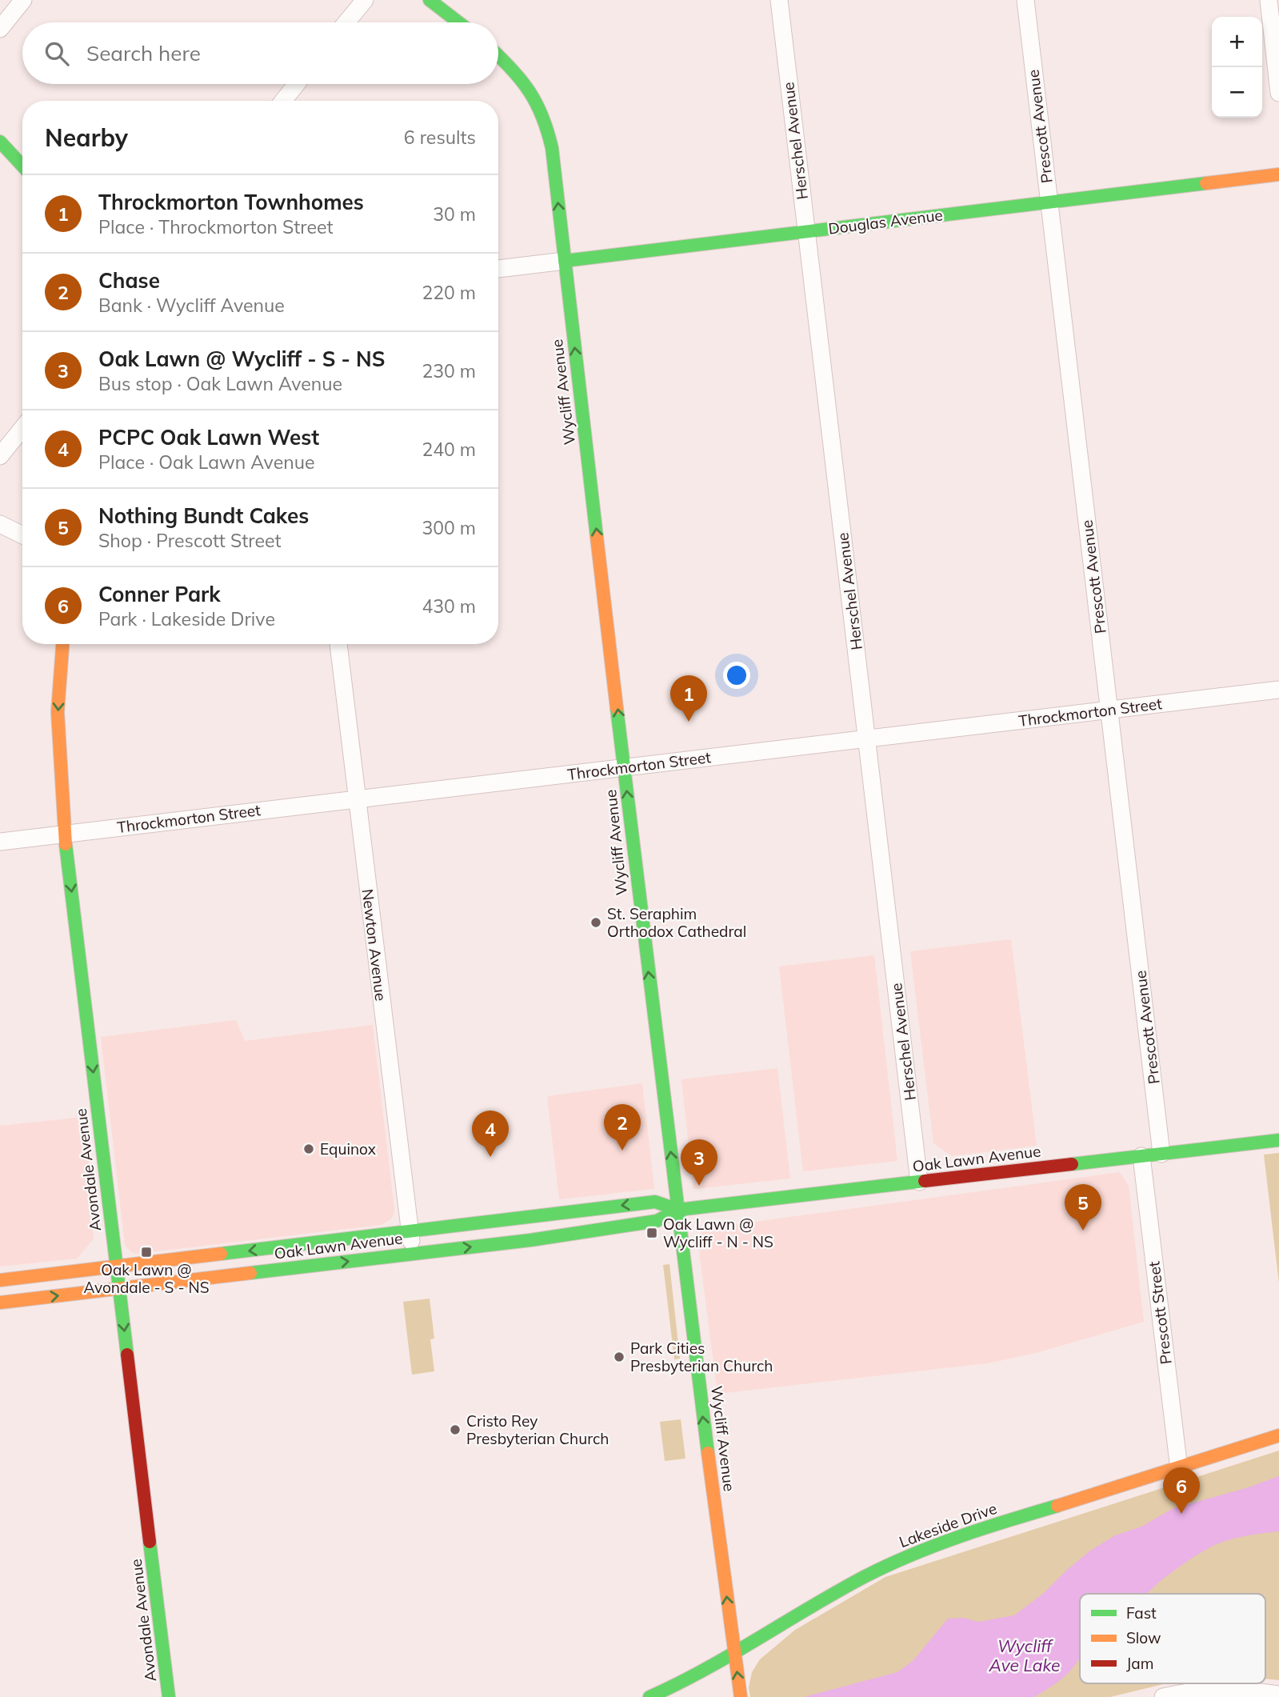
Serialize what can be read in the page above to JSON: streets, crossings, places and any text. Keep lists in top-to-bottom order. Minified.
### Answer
{"streets":{"main road":["Douglas Avenue","Wycliff Avenue","Oak Lawn Avenue","Avondale Avenue","Lakeside Drive"],"street":["Prescott Avenue","Herschel Avenue","Throckmorton Street","Newton Avenue","Prescott Street"]},"crossings":[["Prescott Avenue","Douglas Avenue"],["Prescott Avenue","Throckmorton Street"],["Prescott Avenue","Oak Lawn Avenue"],["Herschel Avenue","Douglas Avenue"],["Herschel Avenue","Throckmorton Street"],["Herschel Avenue","Oak Lawn Avenue"],["Douglas Avenue","Wycliff Avenue"],["Wycliff Avenue","Throckmorton Street"],["Wycliff Avenue","Oak Lawn Avenue"],["Wycliff Avenue","Lakeside Drive"],["Throckmorton Street","Newton Avenue"],["Throckmorton Street","Avondale Avenue"],["Newton Avenue","Oak Lawn Avenue"],["Oak Lawn Avenue","Avondale Avenue"],["Oak Lawn Avenue","Prescott Street"],["Prescott Street","Lakeside Drive"]],"one_way":["Wycliff Avenue","Avondale Avenue"],"water":["Wycliff Ave Lake"],"places":{"other":["St. Seraphim Orthodox Cathedral","Equinox","Park Cities Presbyterian Church","Cristo Rey Presbyterian Church"],"transit":["Oak Lawn @ Wycliff - N - NS","Oak Lawn @ Avondale - S - NS"]},"legend":["Fast","Slow","Jam"],"page":{"map_buttons":["+","−"],"search":"Search here","heading":["Nearby","6 results"],"list":[{"mark":"1","name":"Throckmorton Townhomes","note":"Place · Throckmorton Street","value":"30 m"},{"mark":"2","name":"Chase","note":"Bank · Wycliff Avenue","value":"220 m"},{"mark":"3","name":"Oak Lawn @ Wycliff - S - NS","note":"Bus stop · Oak Lawn Avenue","value":"230 m"},{"mark":"4","name":"PCPC Oak Lawn West","note":"Place · Oak Lawn Avenue","value":"240 m"},{"mark":"5","name":"Nothing Bundt Cakes","note":"Shop · Prescott Street","value":"300 m"},{"mark":"6","name":"Conner Park","note":"Park · Lakeside Drive","value":"430 m"}],"pins":["1","2","4","3","5","6"]}}
